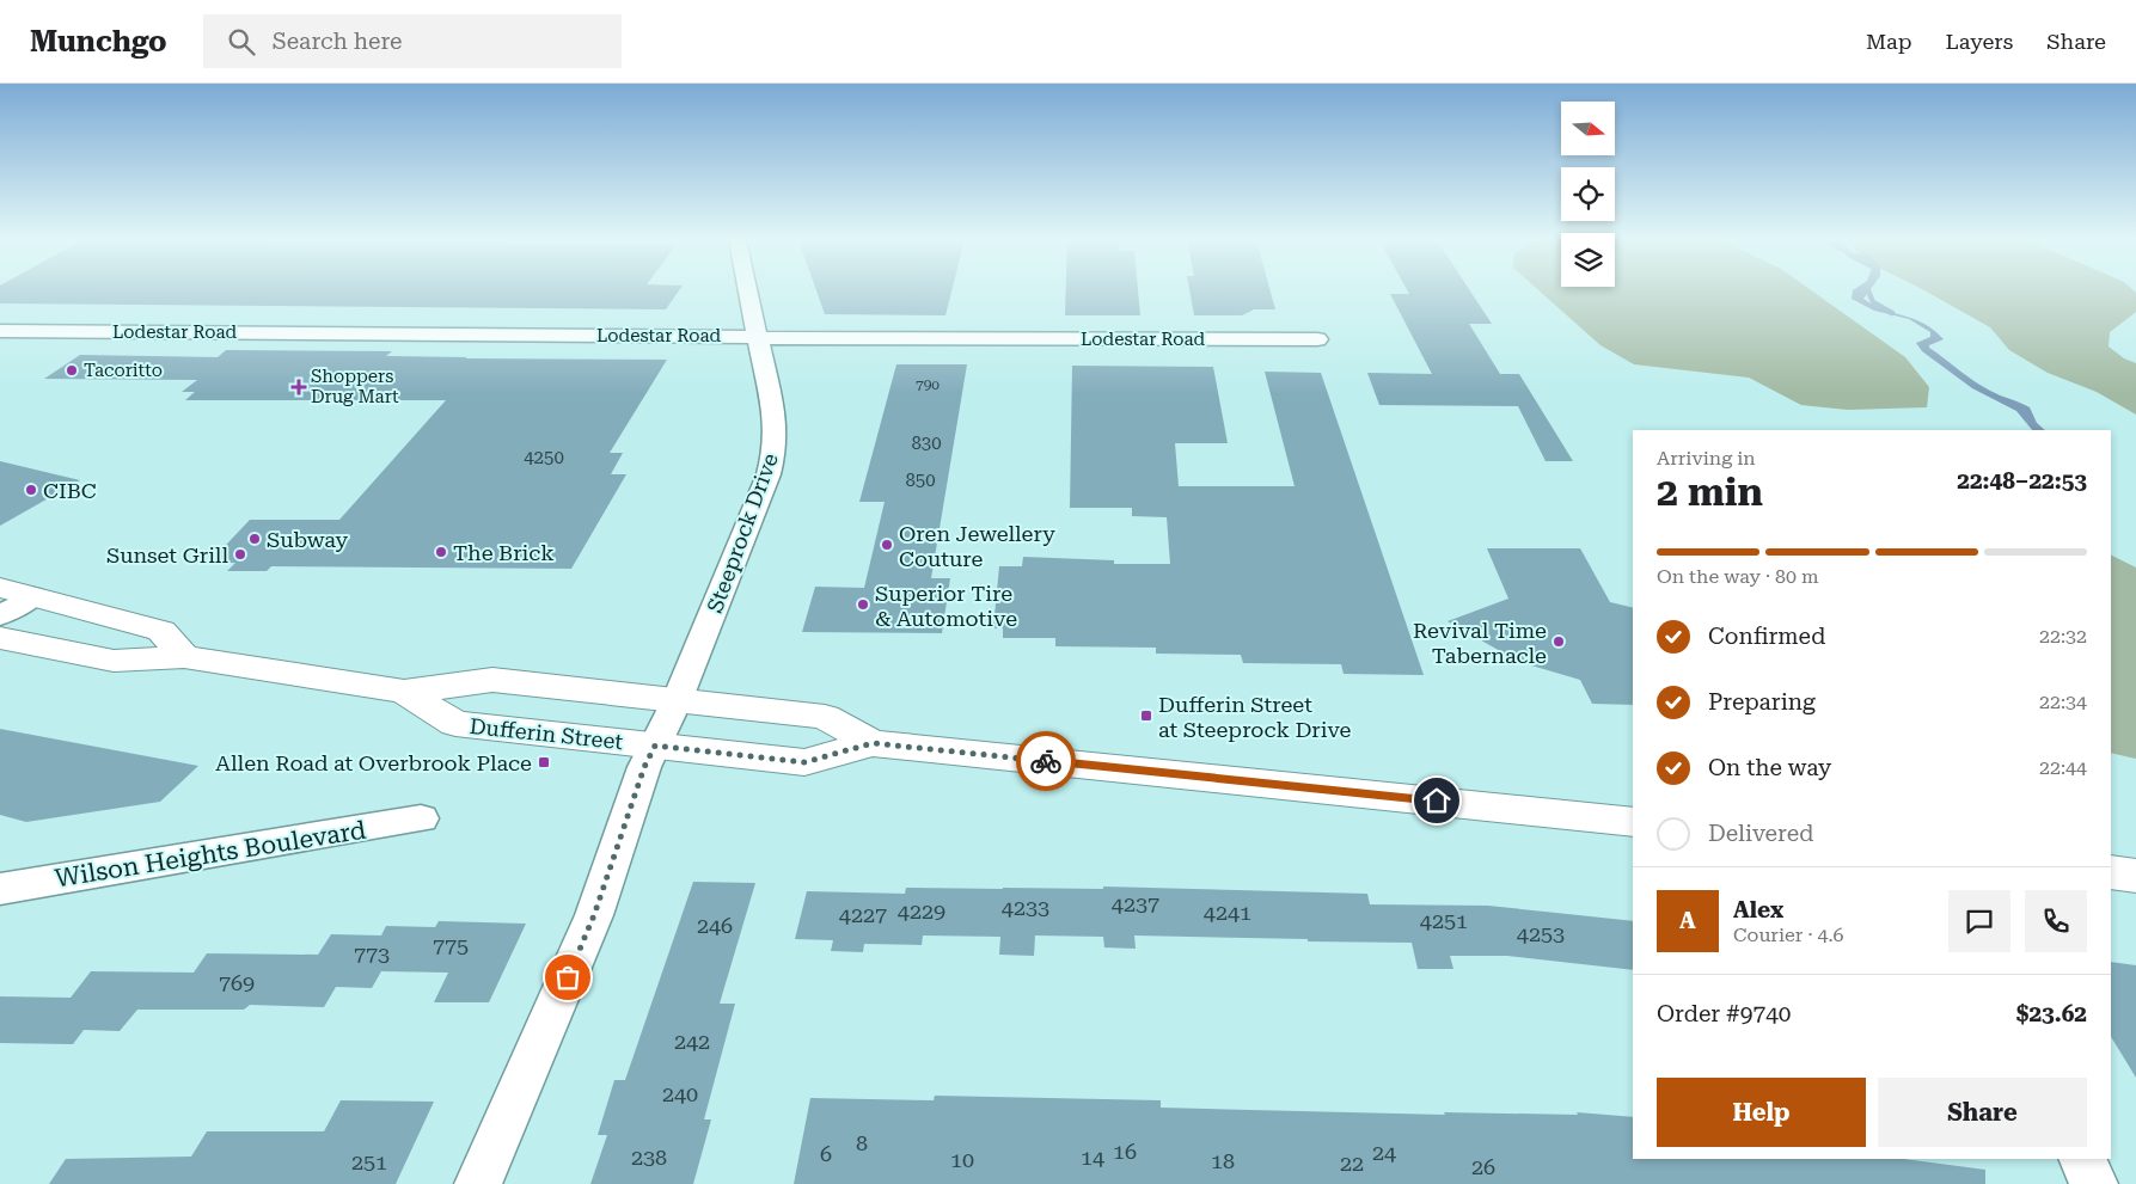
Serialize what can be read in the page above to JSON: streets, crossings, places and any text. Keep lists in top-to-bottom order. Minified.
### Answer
{"streets":{"main road":["Dufferin Street"],"street":["Lodestar Road","Steeprock Drive","Wilson Heights Boulevard"]},"crossings":[["Lodestar Road","Steeprock Drive"],["Steeprock Drive","Dufferin Street"]],"places":{"other":["Tacoritto","CIBC","Subway","Oren Jewellery Couture","The Brick","Sunset Grill","Superior Tire & Automotive","Revival Time Tabernacle"],"health":["Shoppers Drug Mart"],"transit":["Dufferin Street at Steeprock Drive","Allen Road at Overbrook Place"]},"house_numbers":["790","830","4250","850","4237","4233","4229","4241","4227","4251","246","4253","775","773","769","242","240","8","16","24","6","238","14","10","18","251","22","26"],"north":"right","page":{"header":"Munchgo","search":"Search here","nav":["Map","Layers","Share"],"heading":["2 min","Arriving in","22:48–22:53"],"panel":["Alex","Courier · 4.6","Order #9740","$23.62"],"bar":"On the way · 80 m","list":[["Confirmed","22:32"],["Preparing","22:34"],["On the way","22:44"],"Delivered"],"round":"A","buttons":["Help","Share"]}}
